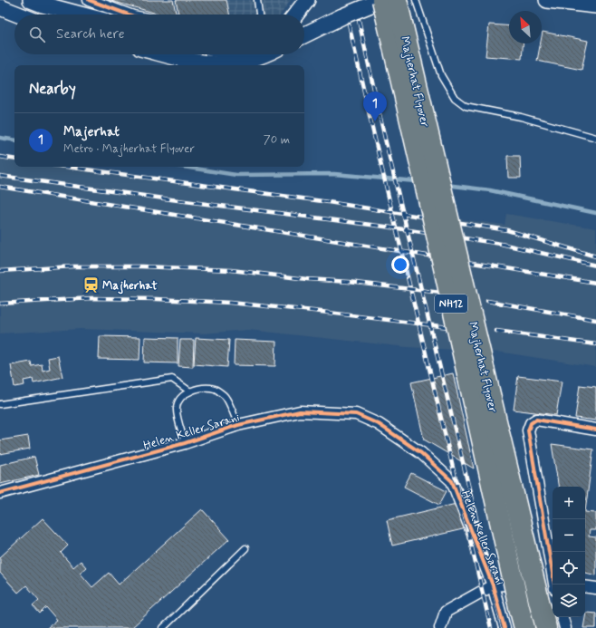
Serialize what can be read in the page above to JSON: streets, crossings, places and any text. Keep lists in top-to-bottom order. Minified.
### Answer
{"streets":{"highway":["Majherhat Flyover","NH12"],"street":["Helen Keller Sarani"]},"places":{"station":["Majherhat"]},"north":"top left","page":{"search":"Search here","heading":"Nearby","pins":"1","list":[{"mark":"1","name":"Majerhat","note":"Metro · Majherhat Flyover","value":"70 m"}],"map_buttons":["+","−"]}}
